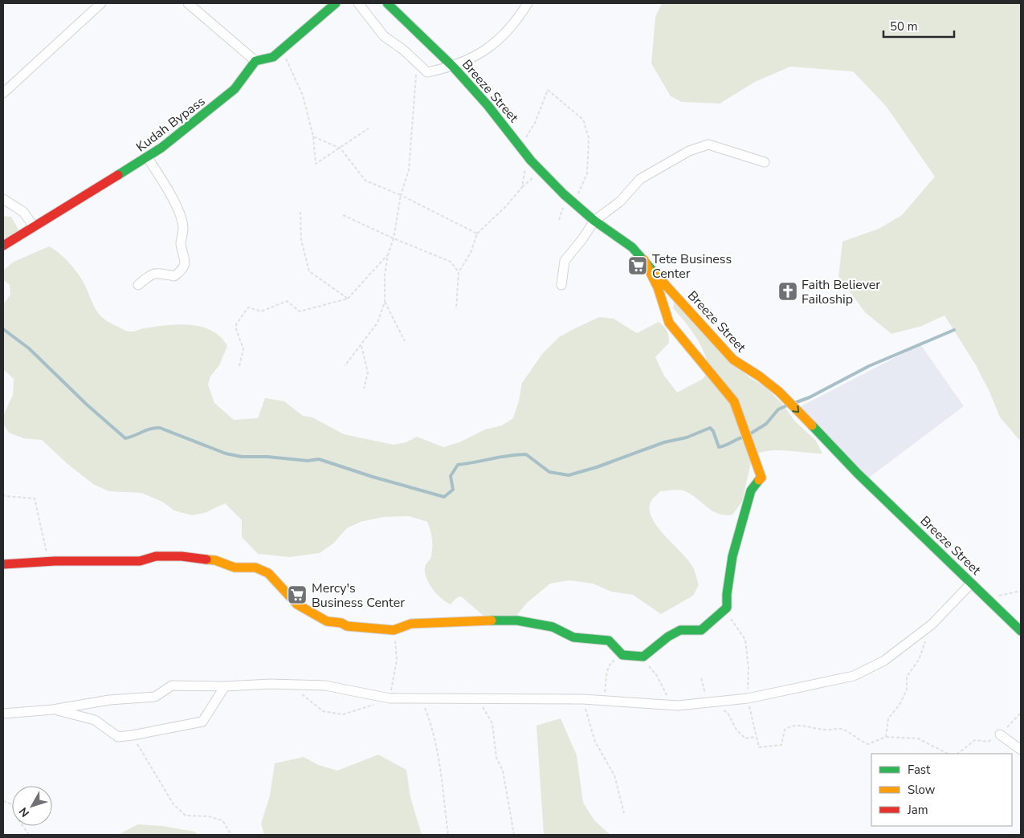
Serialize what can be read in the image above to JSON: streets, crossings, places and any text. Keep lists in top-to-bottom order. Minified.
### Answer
{"streets":{"street":["Breeze Street","Kudah Bypass"]},"one_way":["Breeze Street"],"places":{"supermarket":["Tete Business Center","Mercy's Business Center"],"church":["Faith Believer Failoship"]},"legend":["Fast","Slow","Jam"],"scale_bar":"50 m","north":"bottom left"}
